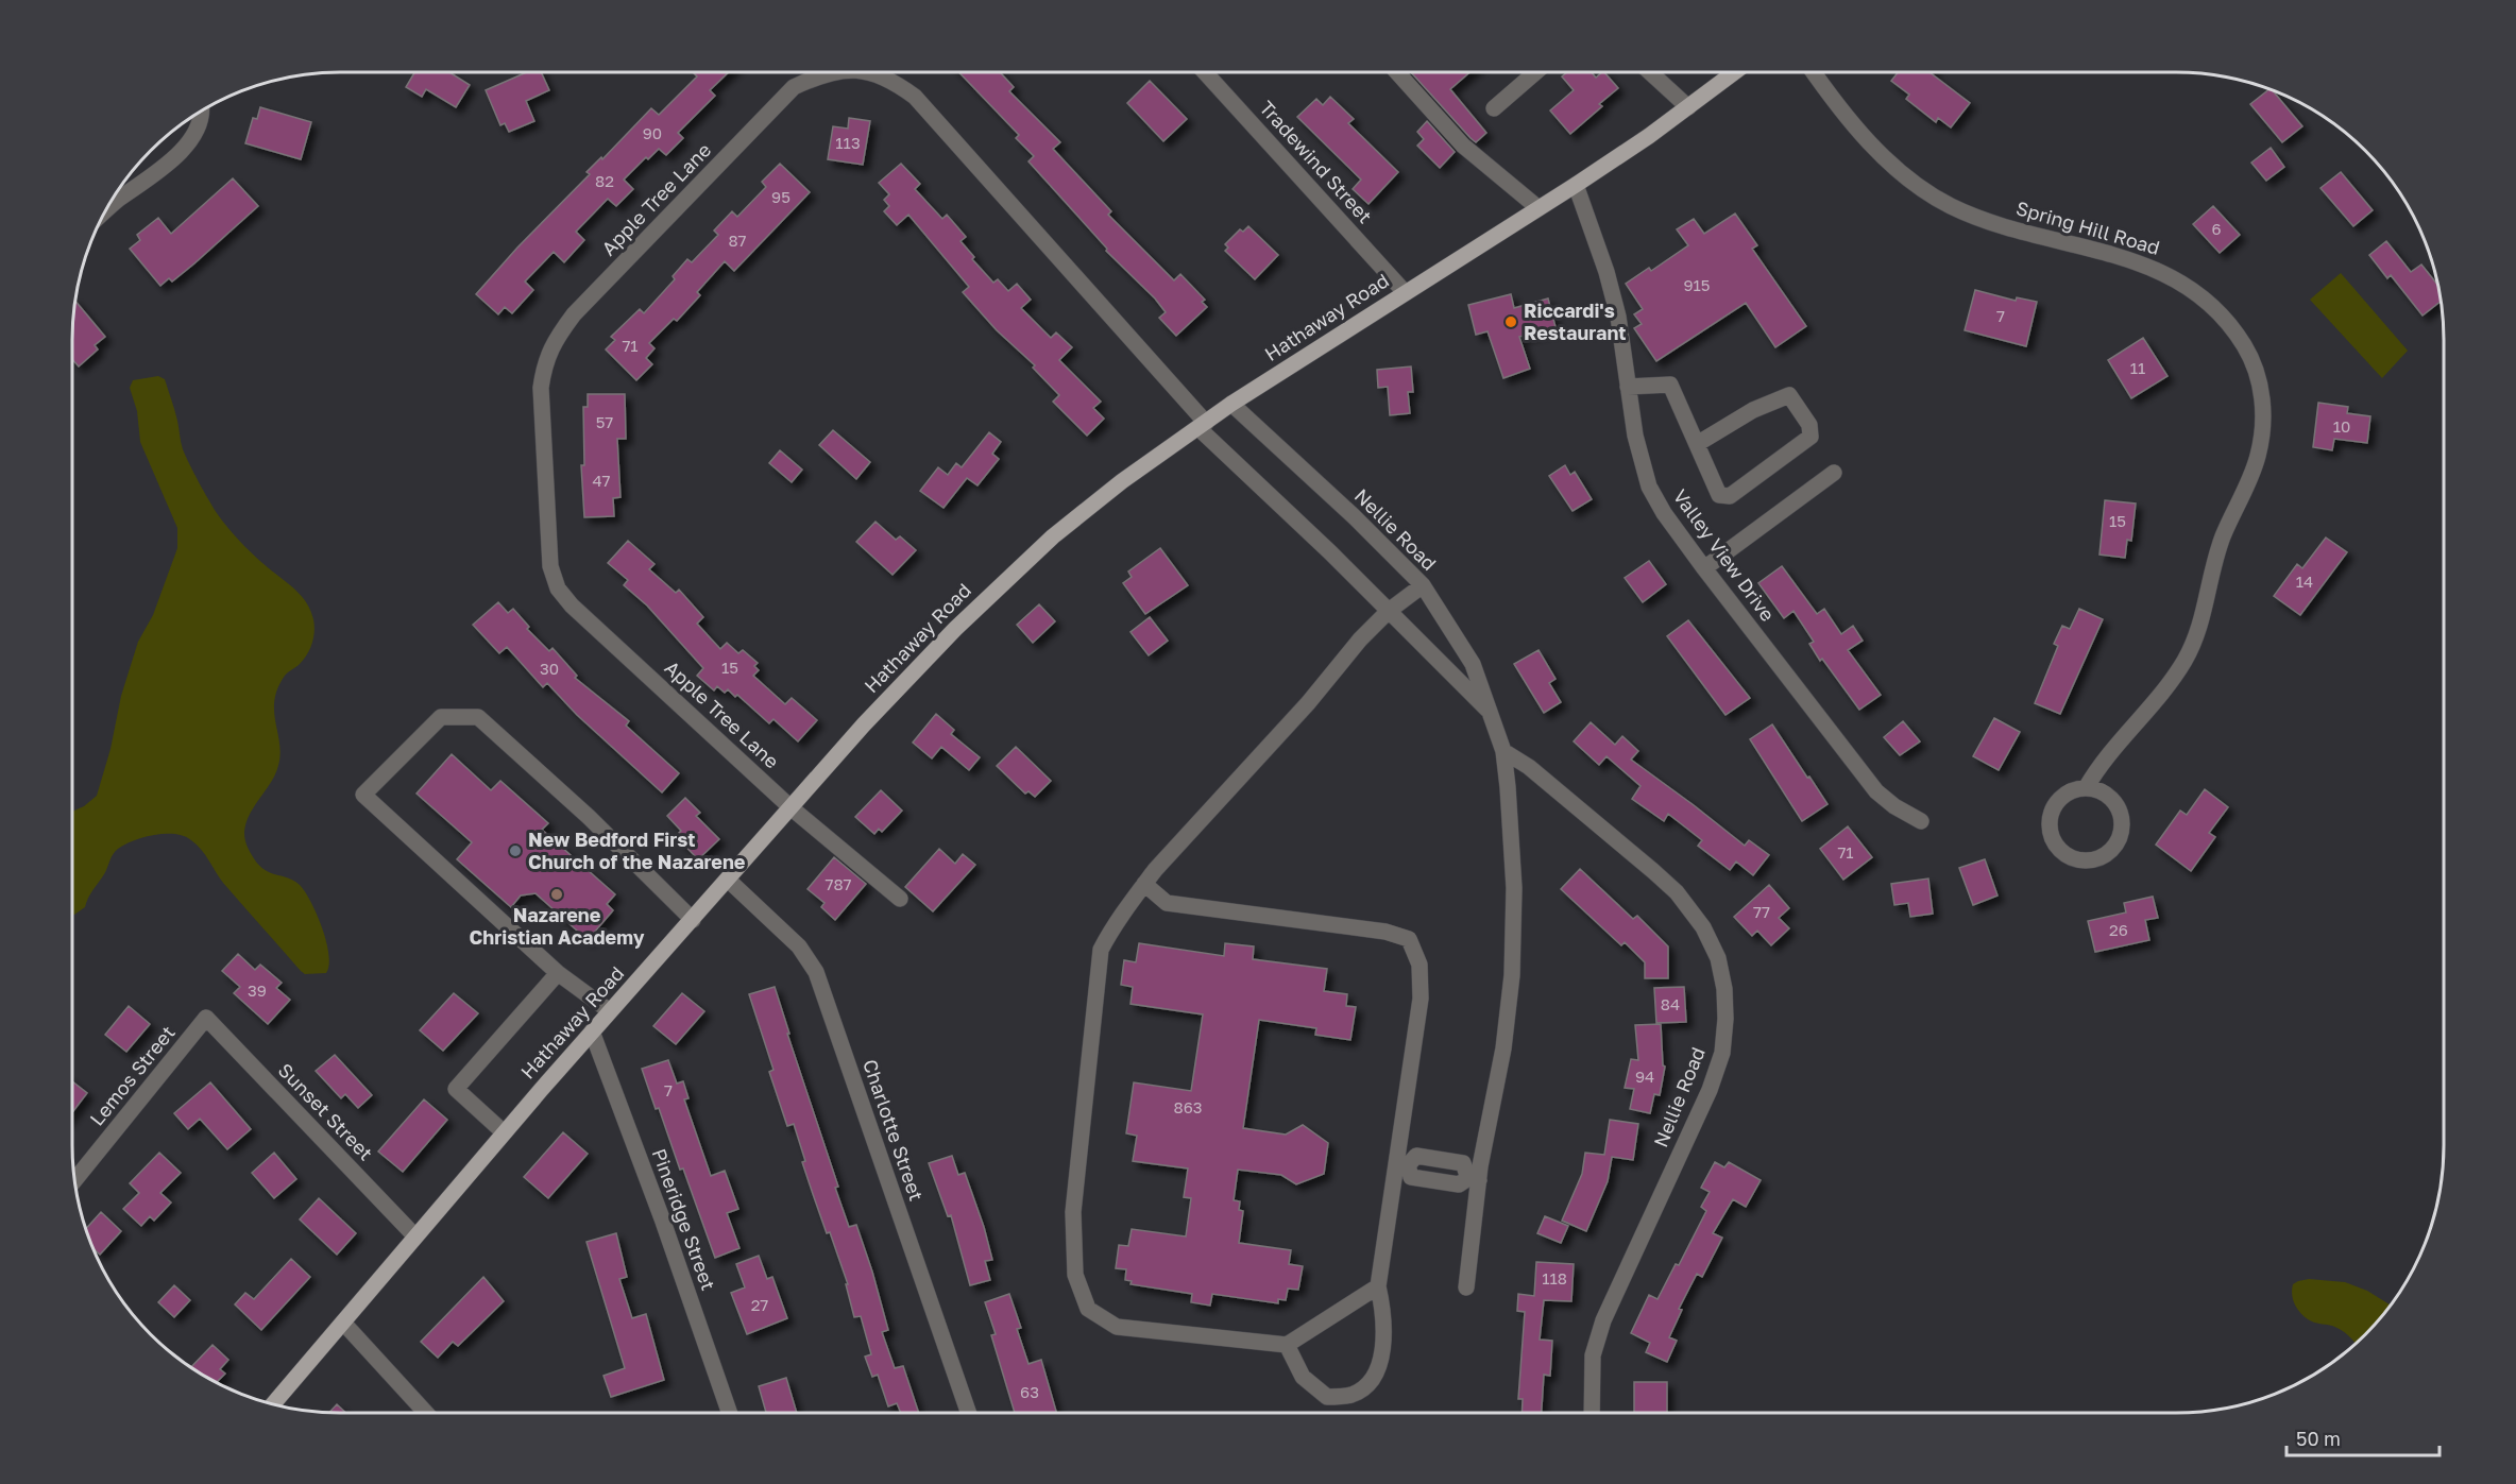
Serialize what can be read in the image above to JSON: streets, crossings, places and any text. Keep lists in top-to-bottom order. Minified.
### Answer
{"streets":{"main road":["Hathaway Road"],"street":["Tradewind Street","Apple Tree Lane","Spring Hill Road","Nellie Road","Valley View Drive","Lemos Street","Sunset Street","Charlotte Street","Pineridge Street"]},"crossings":[["Tradewind Street","Hathaway Road"],["Apple Tree Lane","Hathaway Road"],["Apple Tree Lane","Nellie Road"],["Hathaway Road","Nellie Road"],["Hathaway Road","Valley View Drive"],["Hathaway Road","Sunset Street"],["Hathaway Road","Charlotte Street"],["Hathaway Road","Pineridge Street"],["Lemos Street","Sunset Street"]],"places":["Riccardi's Restaurant","New Bedford First Church of the Nazarene","Nazarene Christian Academy"],"house_numbers":["90","113","82","95","6","87","915","7","71","11","57","10","47","15","14","15","30","71","787","77","26","39","84","94","7","863","118","27","63"],"scale_bar":"50 m"}
